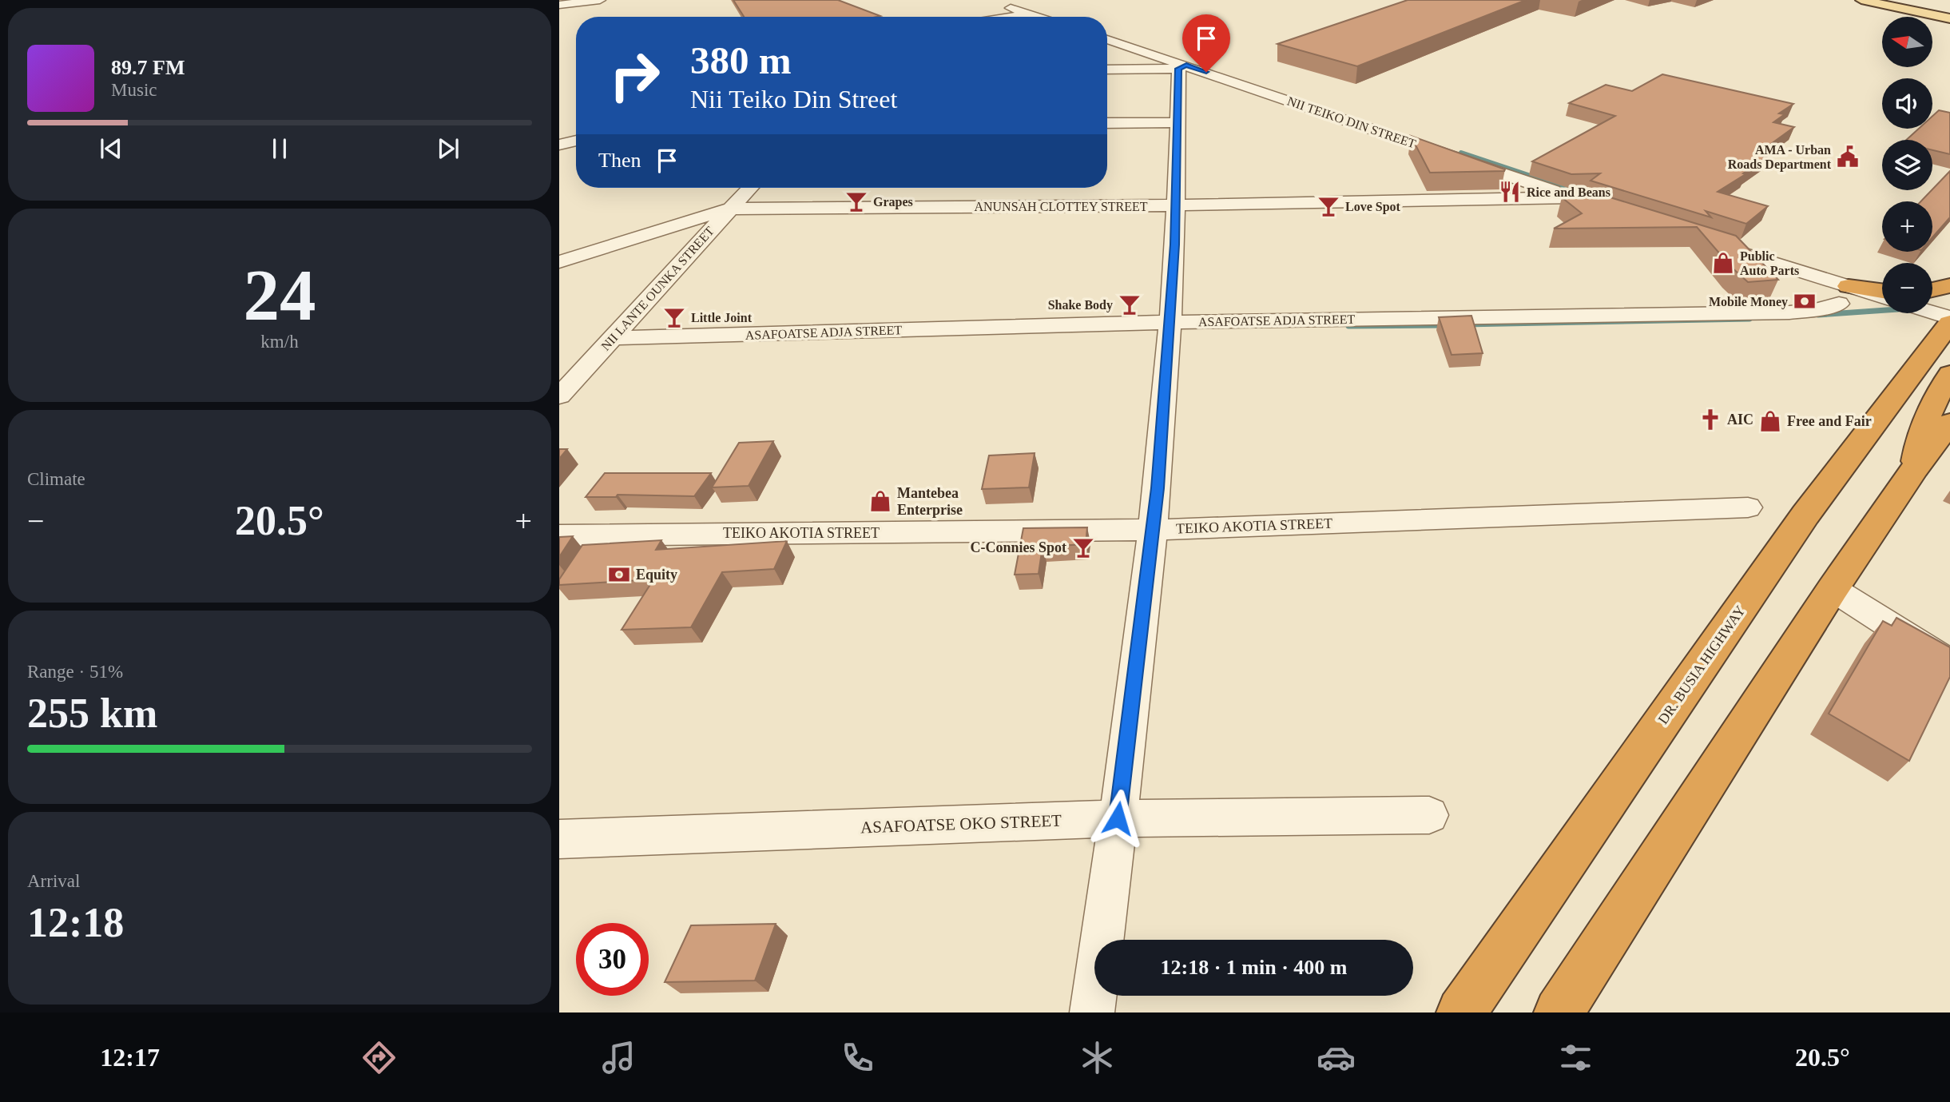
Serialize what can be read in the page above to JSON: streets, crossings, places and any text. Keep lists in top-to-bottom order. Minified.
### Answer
{"streets":{"highway":["DR. BUSIA HIGHWAY"],"street":["NII TEIKO DIN STREET","ANUNSAH CLOTTEY STREET","NII LANTE OUNKA STREET","ASAFOATSE ADJA STREET","TEIKO AKOTIA STREET","ASAFOATSE OKO STREET"]},"crossings":[["NII TEIKO DIN STREET","ANUNSAH CLOTTEY STREET"],["ANUNSAH CLOTTEY STREET","NII LANTE OUNKA STREET"],["NII LANTE OUNKA STREET","ASAFOATSE ADJA STREET"]],"places":{"public building":["AMA - Urban Roads Department"],"restaurant":["Rice and Beans"],"bar":["Grapes","Love Spot","Shake Body","Little Joint","C-Connies Spot"],"shop":["Public Auto Parts","Free and Fair","Mantebea Enterprise"],"bank":["Mobile Money","Equity"],"church":["AIC"]},"north":"left","page":{"map_buttons":["+","−"],"turn":["380 m","Nii Teiko Din Street"],"song":["89.7 FM","Music"],"then":"Then","tile":[["24","km/h"],"Climate",["Range · 51%","255 km"],["Arrival","12:18"]],"heat":["−","20.5°","+"],"limit":"30","trip":"12:18 · 1 min · 400 m","tabs":["12:17","20.5°"]}}
